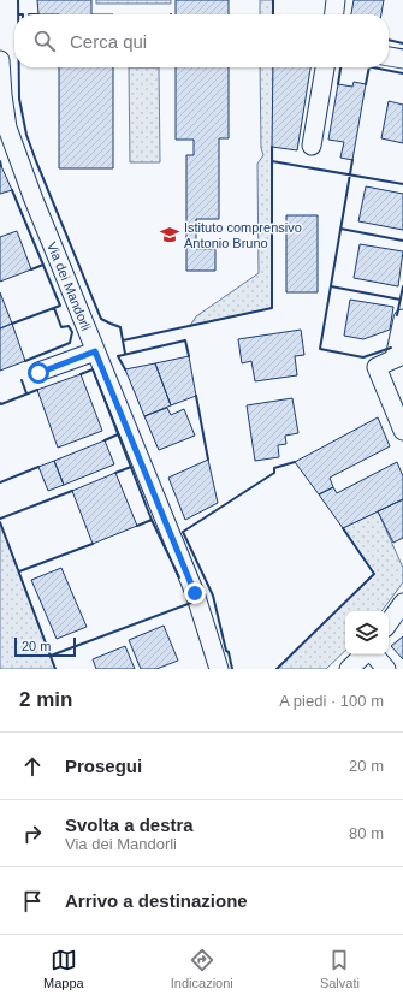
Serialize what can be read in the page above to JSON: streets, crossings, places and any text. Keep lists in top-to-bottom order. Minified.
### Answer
{"streets":{"street":["Via dei Mandorli"]},"places":{"school or university":["Istituto comprensivo Antonio Bruno"]},"scale_bar":"20 m","page":{"search":"Cerca qui","scale":"20 m","heading":["2 min","A piedi · 100 m"],"list":[["Prosegui","20 m"],["Svolta a destra","Via dei Mandorli","80 m"],"Arrivo a destinazione"],"nav":["Mappa","Indicazioni","Salvati"]}}
